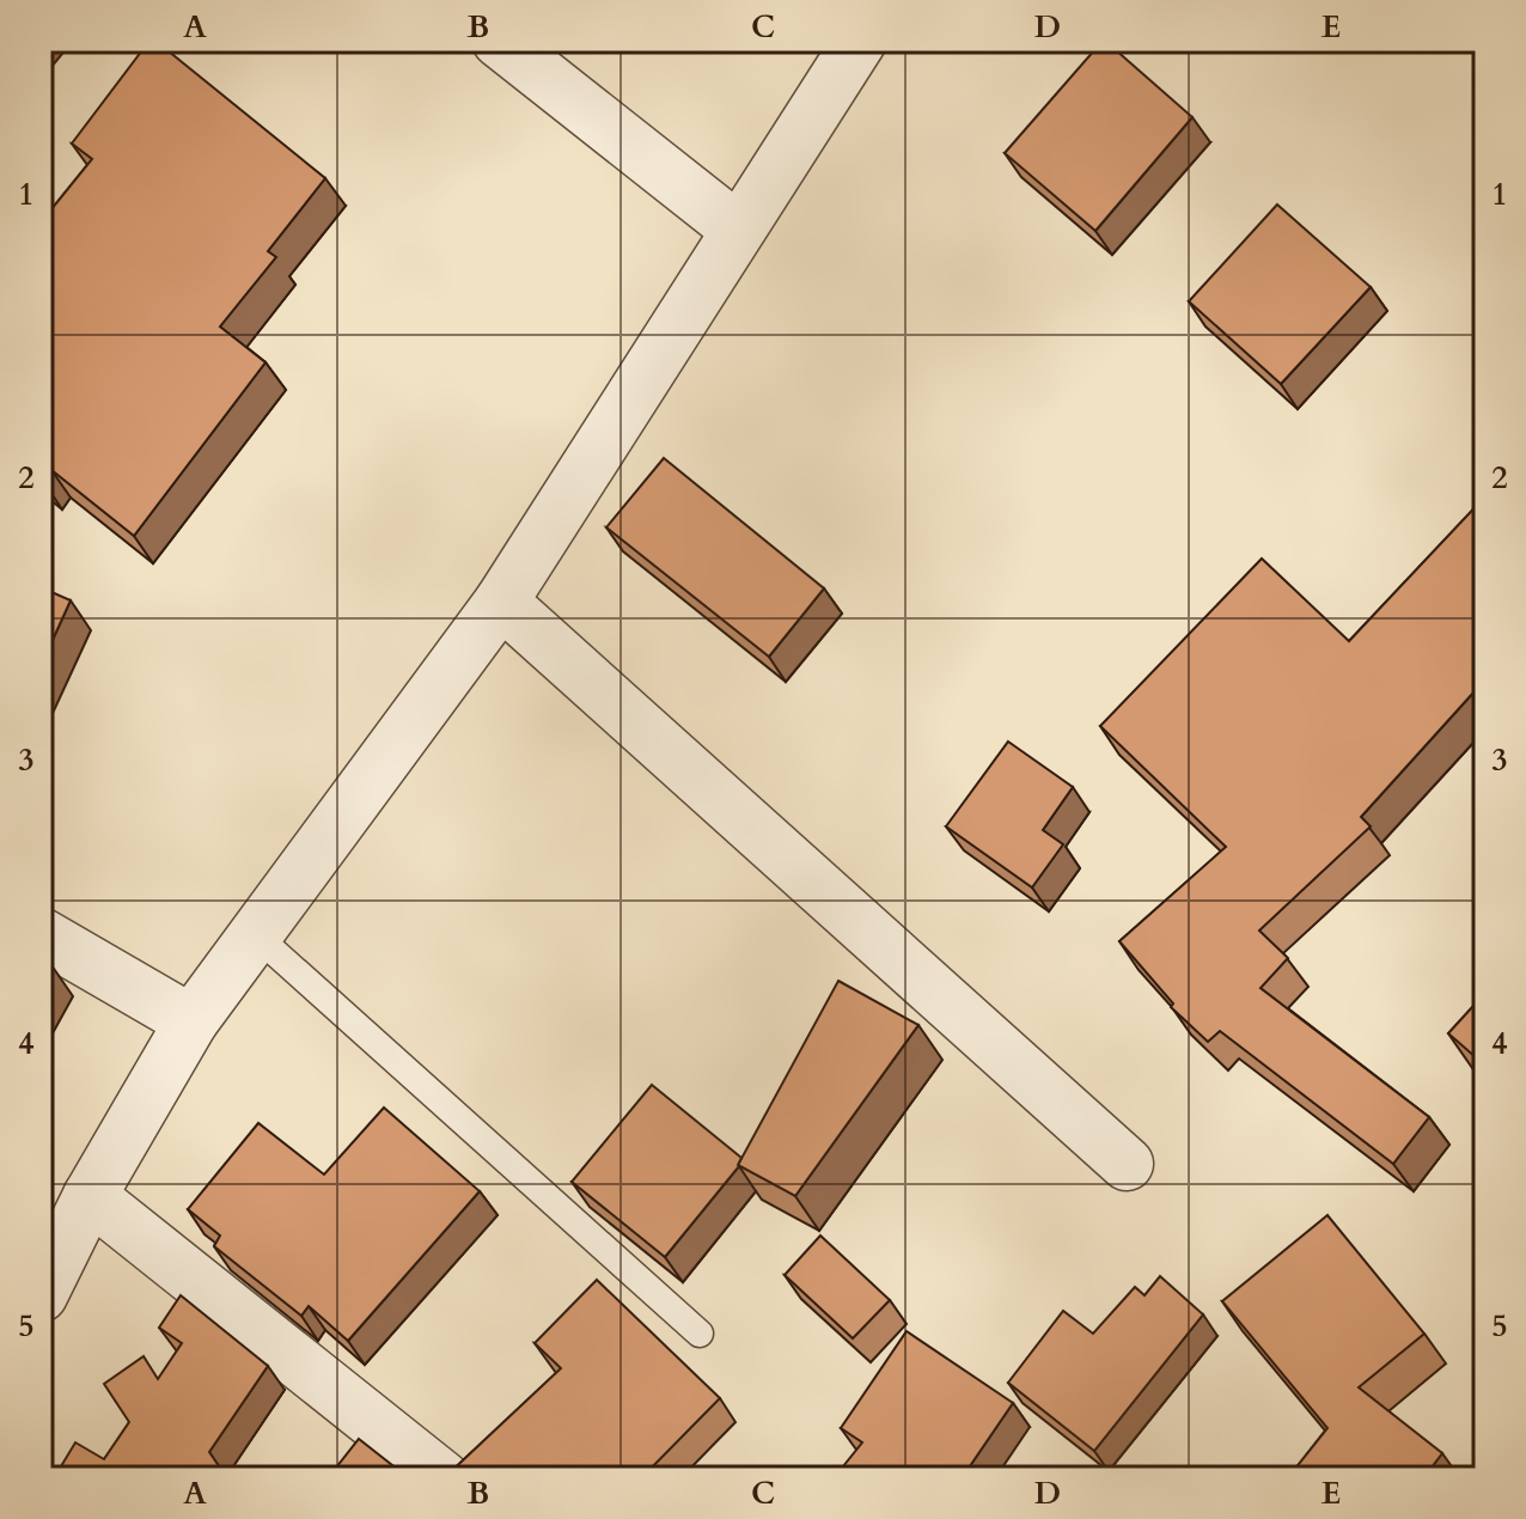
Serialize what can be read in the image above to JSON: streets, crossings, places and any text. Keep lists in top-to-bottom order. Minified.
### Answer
{"grid":{"columns":["A","B","C","D","E"],"rows":["1","2","3","4","5"]}}
